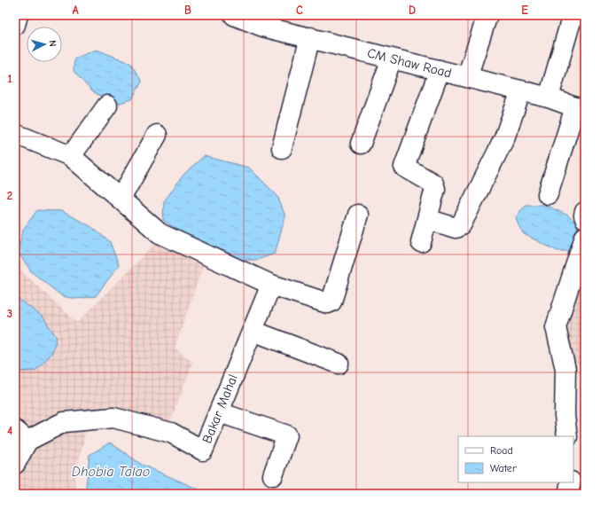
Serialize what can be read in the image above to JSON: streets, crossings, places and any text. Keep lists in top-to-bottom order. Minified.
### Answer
{"streets":{"street":["CM Shaw Road","Bakar Mahal"]},"water":["Dhobia Talao"],"legend":["Road","Water"],"north":"right","grid":{"columns":["A","B","C","D","E"],"rows":["1","2","3","4"]}}
